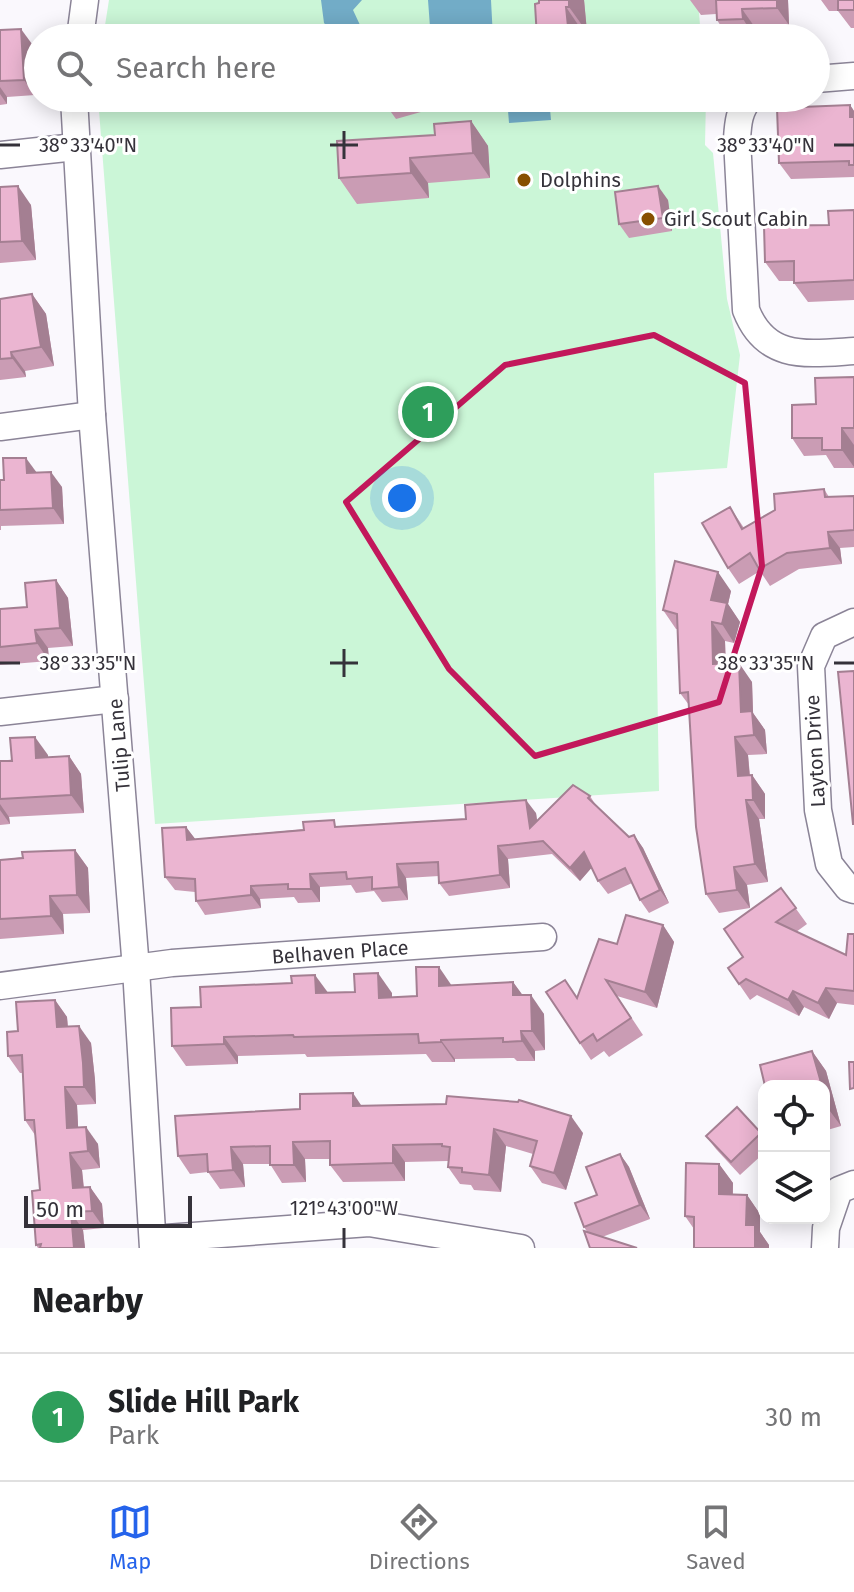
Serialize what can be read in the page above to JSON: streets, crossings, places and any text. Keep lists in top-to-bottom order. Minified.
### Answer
{"streets":{"street":["Tulip Lane","Layton Drive","Belhaven Place"]},"crossings":[["Tulip Lane","Belhaven Place"]],"places":["Dolphins","Girl Scout Cabin"],"scale_bar":"50 m","page":{"search":"Search here","pins":"1","scale":"50 m","heading":"Nearby","list":[{"mark":"1","name":"Slide Hill Park","note":"Park","value":"30 m"}],"nav":["Map","Directions","Saved"]},"coordinates":["38°33'40\"N","38°33'35\"N","121°43'00\"W"]}
